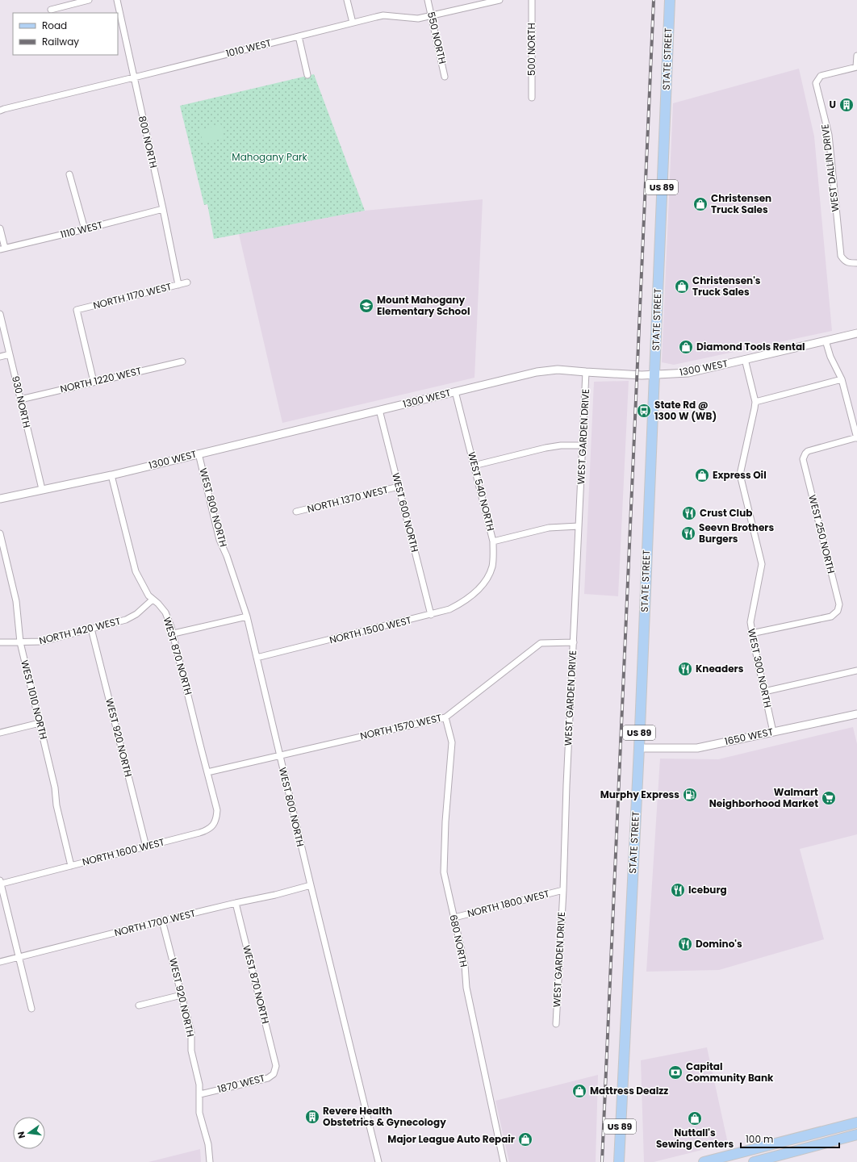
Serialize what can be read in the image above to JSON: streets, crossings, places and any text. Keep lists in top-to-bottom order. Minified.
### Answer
{"streets":{"main road":["STATE STREET","US 89"],"street":["550 NORTH","1010 WEST","500 NORTH","800 NORTH","WEST DALLIN DRIVE","1110 WEST","NORTH 1170 WEST","1300 WEST","NORTH 1220 WEST","930 NORTH","WEST GARDEN DRIVE","WEST 540 NORTH","NORTH 1370 WEST","WEST 800 NORTH","WEST 600 NORTH","WEST 250 NORTH","NORTH 1500 WEST","NORTH 1420 WEST","WEST 870 NORTH","WEST 300 NORTH","WEST 1010 NORTH","NORTH 1570 WEST","1650 WEST","WEST 920 NORTH","NORTH 1600 WEST","NORTH 1800 WEST","NORTH 1700 WEST","680 NORTH","1870 WEST"]},"crossings":[["550 NORTH","1010 WEST"],["1010 WEST","800 NORTH"],["STATE STREET","1300 WEST"],["STATE STREET","1650 WEST"],["800 NORTH","1110 WEST"],["800 NORTH","NORTH 1170 WEST"],["NORTH 1170 WEST","NORTH 1220 WEST"],["1300 WEST","930 NORTH"],["1300 WEST","WEST GARDEN DRIVE"],["1300 WEST","WEST 540 NORTH"],["1300 WEST","WEST 800 NORTH"],["1300 WEST","WEST 600 NORTH"],["1300 WEST","WEST 870 NORTH"],["1300 WEST","WEST 300 NORTH"],["NORTH 1220 WEST","930 NORTH"],["WEST GARDEN DRIVE","NORTH 1570 WEST"],["WEST GARDEN DRIVE","NORTH 1800 WEST"],["WEST 540 NORTH","NORTH 1500 WEST"],["NORTH 1370 WEST","WEST 600 NORTH"],["WEST 800 NORTH","NORTH 1500 WEST"],["WEST 800 NORTH","NORTH 1570 WEST"],["WEST 800 NORTH","NORTH 1700 WEST"],["WEST 600 NORTH","NORTH 1500 WEST"],["WEST 250 NORTH","WEST 300 NORTH"],["NORTH 1420 WEST","WEST 870 NORTH"],["NORTH 1420 WEST","WEST 1010 NORTH"],["NORTH 1420 WEST","WEST 920 NORTH"],["WEST 870 NORTH","NORTH 1570 WEST"],["WEST 870 NORTH","NORTH 1600 WEST"],["WEST 870 NORTH","NORTH 1700 WEST"],["WEST 870 NORTH","1870 WEST"],["WEST 300 NORTH","1650 WEST"],["WEST 1010 NORTH","NORTH 1600 WEST"],["NORTH 1570 WEST","680 NORTH"],["WEST 920 NORTH","NORTH 1600 WEST"],["WEST 920 NORTH","NORTH 1700 WEST"],["WEST 920 NORTH","1870 WEST"],["NORTH 1800 WEST","680 NORTH"]],"parks":["Mahogany Park"],"places":{"building":["U","Revere Health Obstetrics & Gynecology"],"shop":["Christensen Truck Sales","Christensen's Truck Sales","Diamond Tools Rental","Express Oil","Mattress Dealzz","Nuttall's Sewing Centers","Major League Auto Repair"],"school or university":["Mount Mahogany Elementary School"],"bus stop":["State Rd @ 1300 W (WB)"],"restaurant":["Crust Club","Seevn Brothers Burgers","Kneaders","Iceburg","Domino's"],"fuel station":["Murphy Express"],"supermarket":["Walmart Neighborhood Market"],"bank":["Capital Community Bank"]},"legend":["Road","Railway"],"scale_bar":"100 m","north":"left"}
